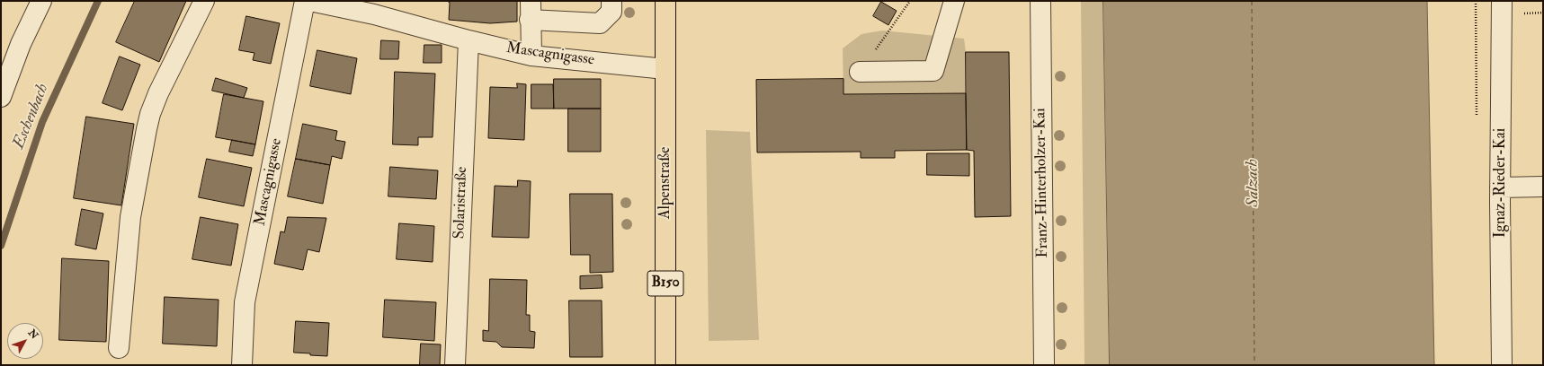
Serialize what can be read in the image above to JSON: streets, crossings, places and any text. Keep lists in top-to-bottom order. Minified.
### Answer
{"streets":{"main road":["Alpenstraße","B150"],"street":["Mascagnigasse","Franz-Hinterholzer-Kai","Ignaz-Rieder-Kai","Solaristraße"]},"crossings":[["Mascagnigasse","Alpenstraße"],["Mascagnigasse","Solaristraße"]],"water":["Eschenbach","Salzach"],"north":"top right"}
